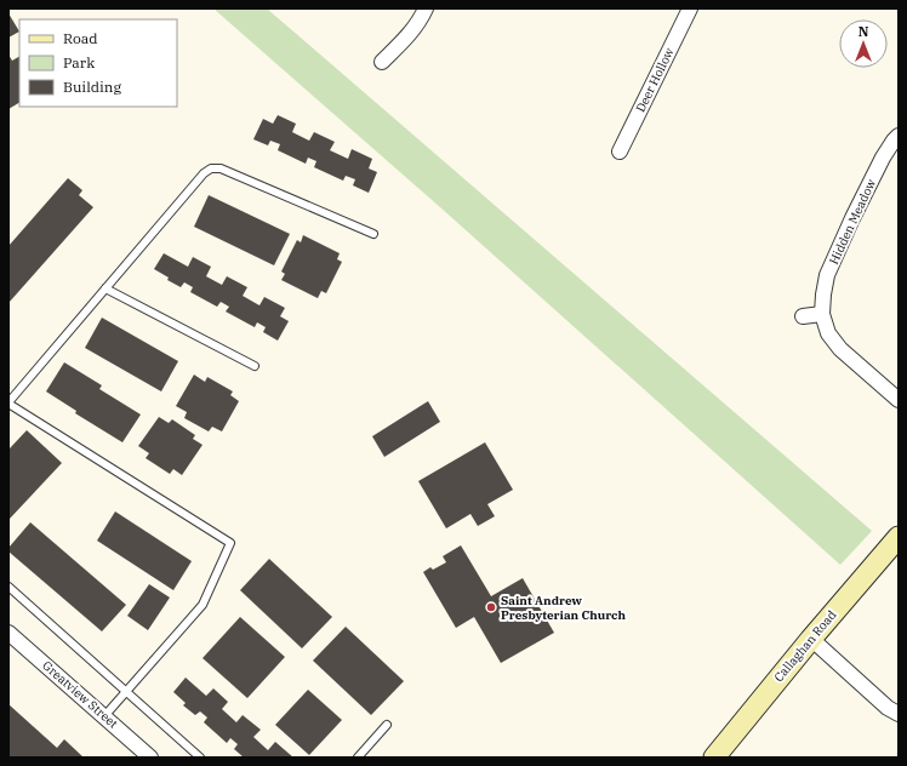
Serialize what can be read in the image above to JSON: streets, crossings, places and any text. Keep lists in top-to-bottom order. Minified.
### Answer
{"streets":{"main road":["Callaghan Road"],"street":["Deer Hollow","Hidden Meadow","Greatview Street"]},"places":["Saint Andrew Presbyterian Church"],"legend":["Road","Park","Building"],"north":"top"}
